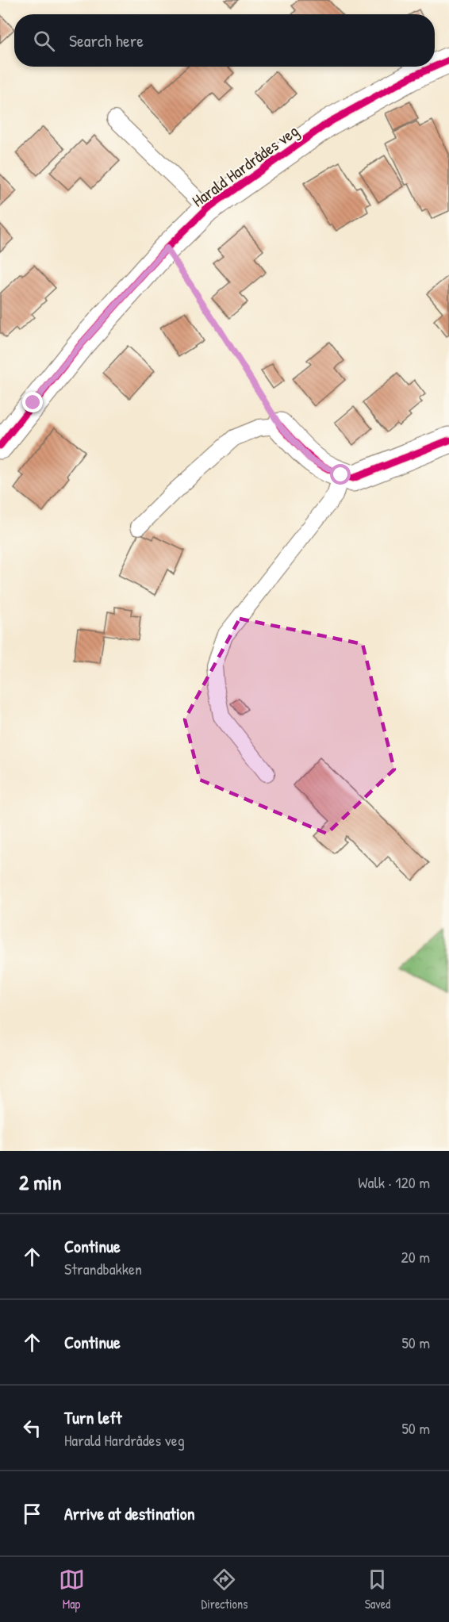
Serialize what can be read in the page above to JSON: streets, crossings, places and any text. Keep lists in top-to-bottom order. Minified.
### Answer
{"streets":{"street":["Harald Hardrådes veg"]},"page":{"search":"Search here","heading":["2 min","Walk · 120 m"],"list":[["Continue","Strandbakken","20 m"],["Continue","50 m"],["Turn left","Harald Hardrådes veg","50 m"],"Arrive at destination"],"nav":["Map","Directions","Saved"]}}
